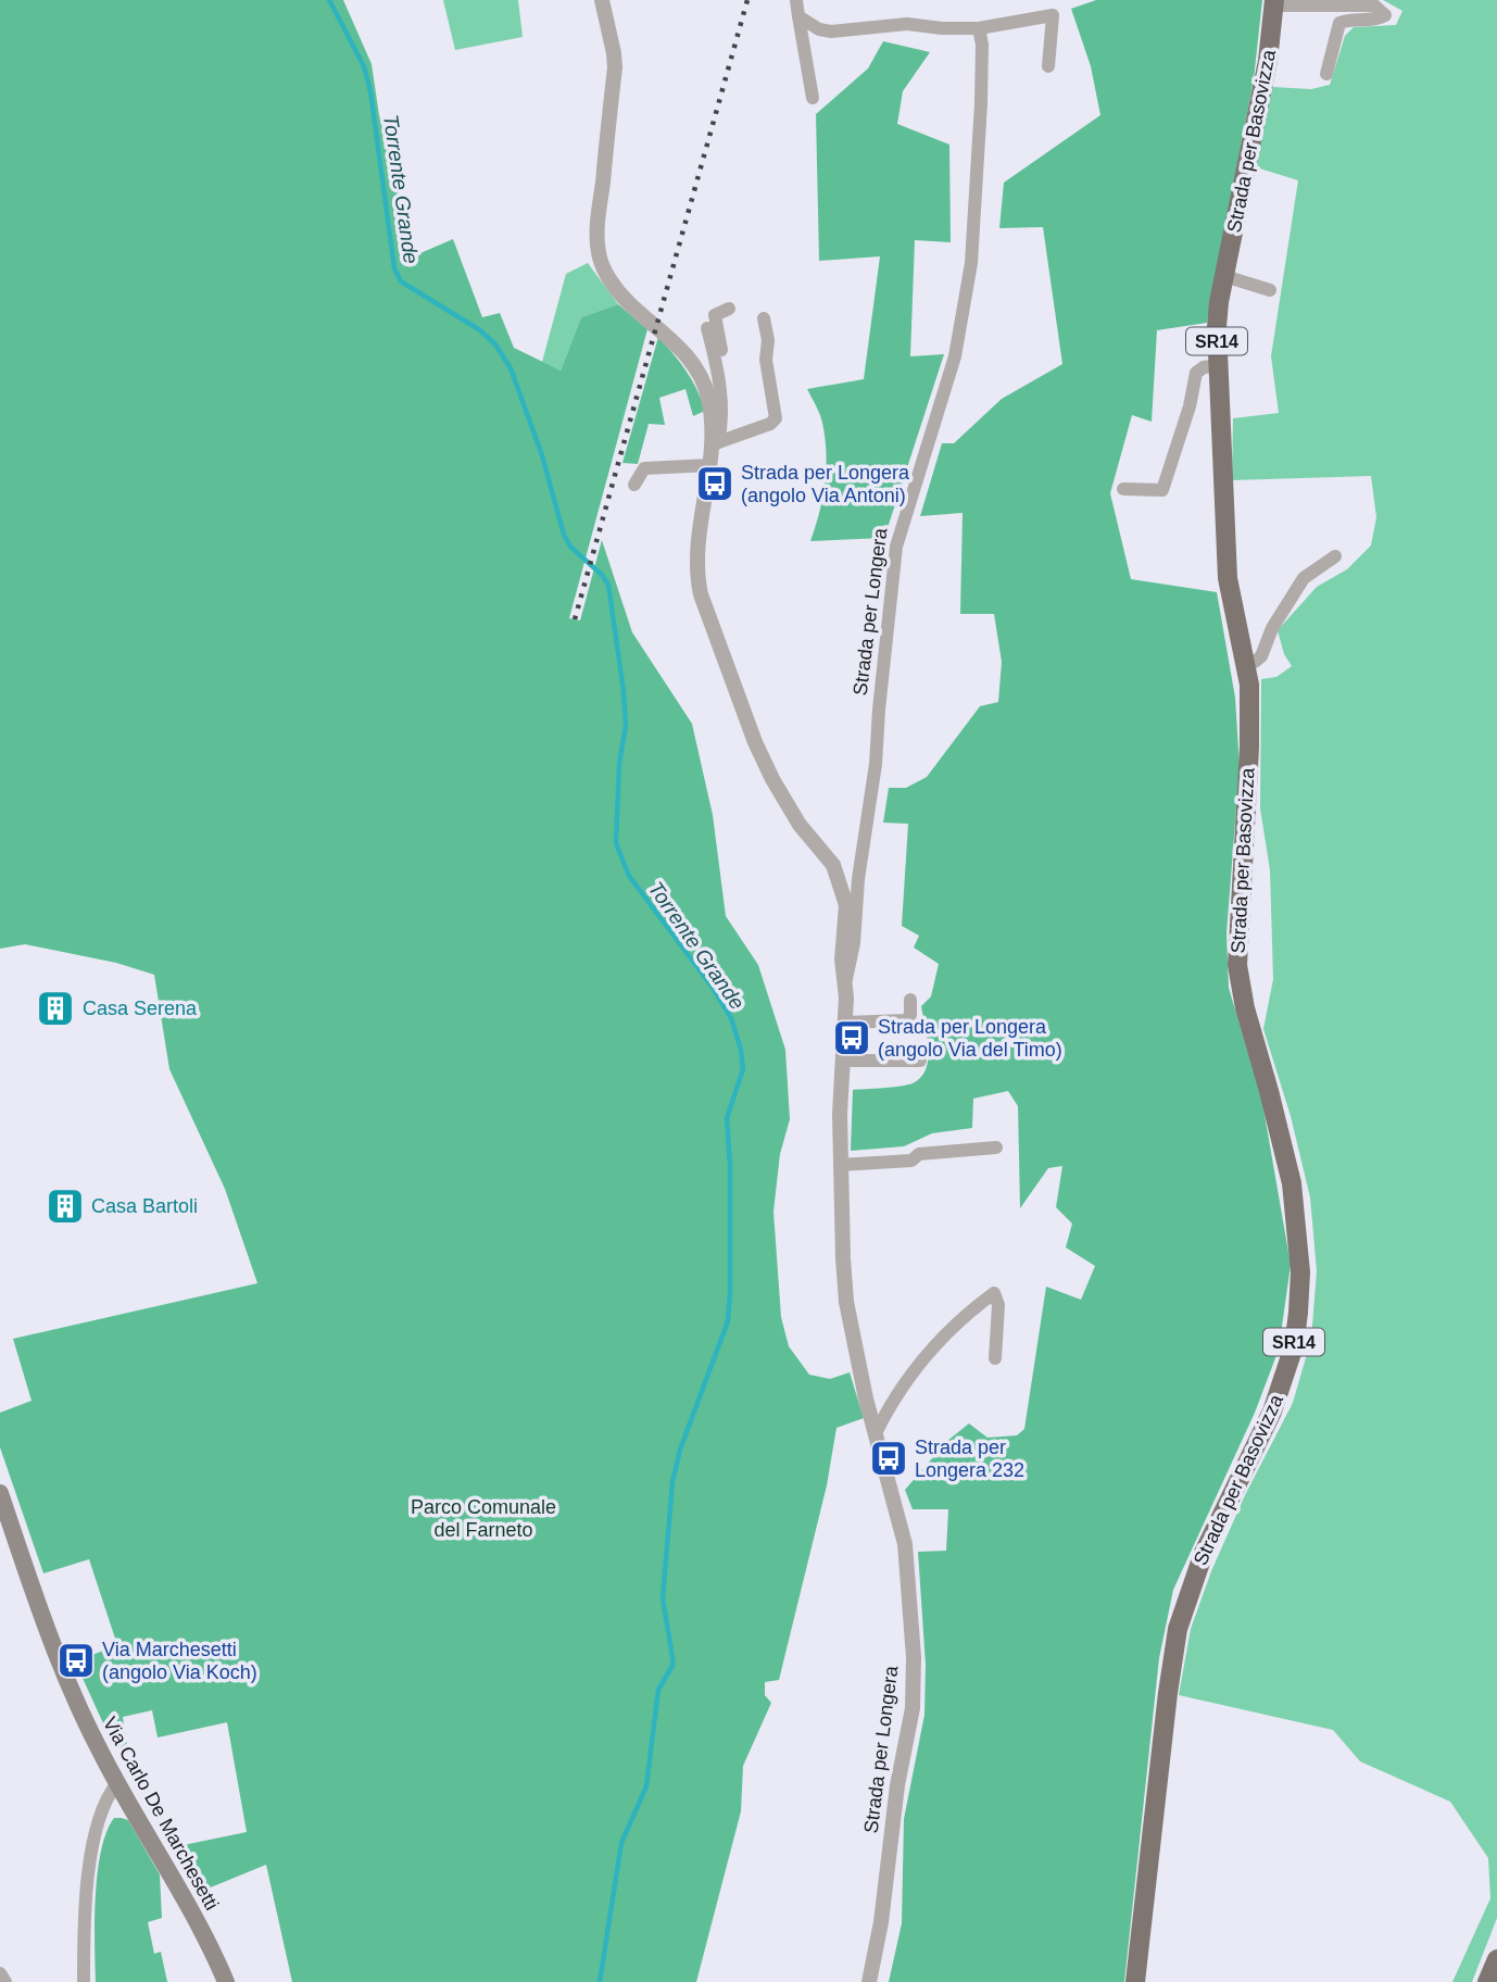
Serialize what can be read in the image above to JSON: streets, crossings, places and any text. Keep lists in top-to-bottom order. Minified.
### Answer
{"streets":{"main road":["Strada per Basovizza","SR14","Via Carlo De Marchesetti"],"street":["Strada per Longera"]},"water":["Torrente Grande"],"parks":["Parco Comunale del Farneto"],"places":{"bus stop":["Strada per Longera (angolo Via Antoni)","Strada per Longera (angolo Via del Timo)","Strada per Longera 232","Via Marchesetti (angolo Via Koch)"],"building":["Casa Serena","Casa Bartoli"]}}
